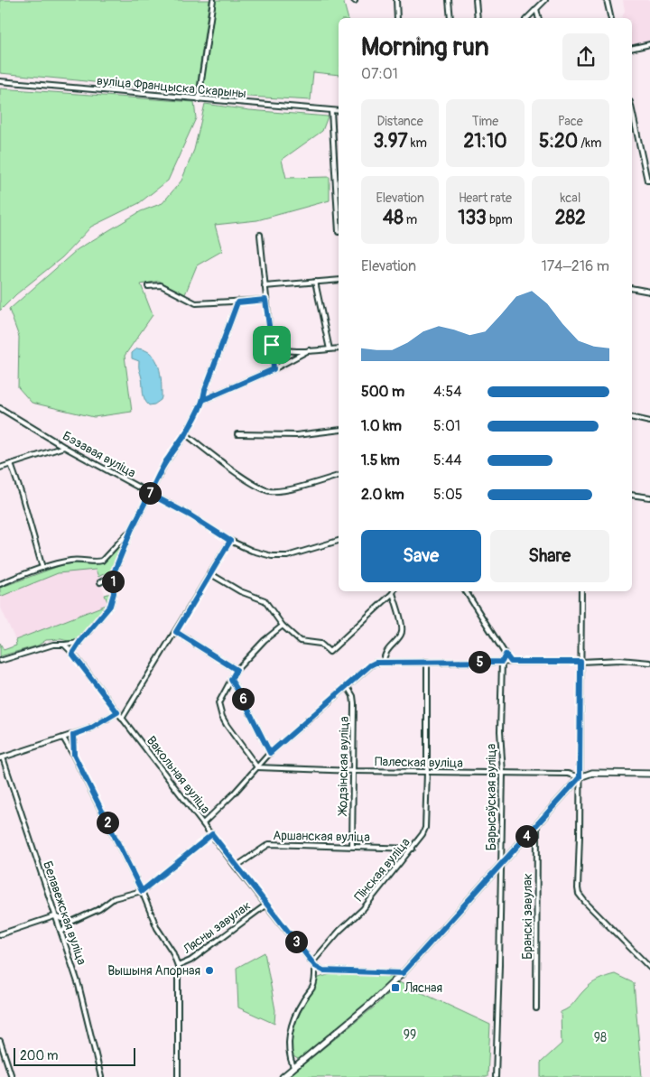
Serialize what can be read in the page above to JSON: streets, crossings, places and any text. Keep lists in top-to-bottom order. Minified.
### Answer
{"streets":{"street":["вуліца Францыска Скарыны","Бэзавая вуліца","Палеская вуліца","Жодзінская вуліца","Вакольная вуліца","Барысаўская вуліца","Аршанская вуліца","Пінская вуліца","Белавежская вуліца","Бранскі завулак","Лясны завулак"]},"crossings":[["Палеская вуліца","Жодзінская вуліца"],["Палеская вуліца","Барысаўская вуліца"],["Палеская вуліца","Пінская вуліца"],["Жодзінская вуліца","Аршанская вуліца"],["Вакольная вуліца","Аршанская вуліца"],["Вакольная вуліца","Пінская вуліца"],["Вакольная вуліца","Лясны завулак"],["Аршанская вуліца","Пінская вуліца"]],"parks":["99","98"],"places":{"other":["Вышыня Апорная"],"transit":["Лясная"]},"scale_bar":"200 m","page":{"heading":["Morning run","07:01"],"stats":[["Distance","3.97 km"],["Time","21:10"],["Pace","5:20 /km"],["Elevation","48 m"],["Heart rate","133 bpm"],["kcal","282"]],"chart":["Elevation","174–216 m"],"list":[{"name":"500 m","note":"4:54"},{"name":"1.0 km","note":"5:01"},{"name":"1.5 km","note":"5:44"},{"name":"2.0 km","note":"5:05"}],"pins":["7","1","5","6","2","4","3"],"buttons":["Save","Share"],"scale":"200 m"}}
